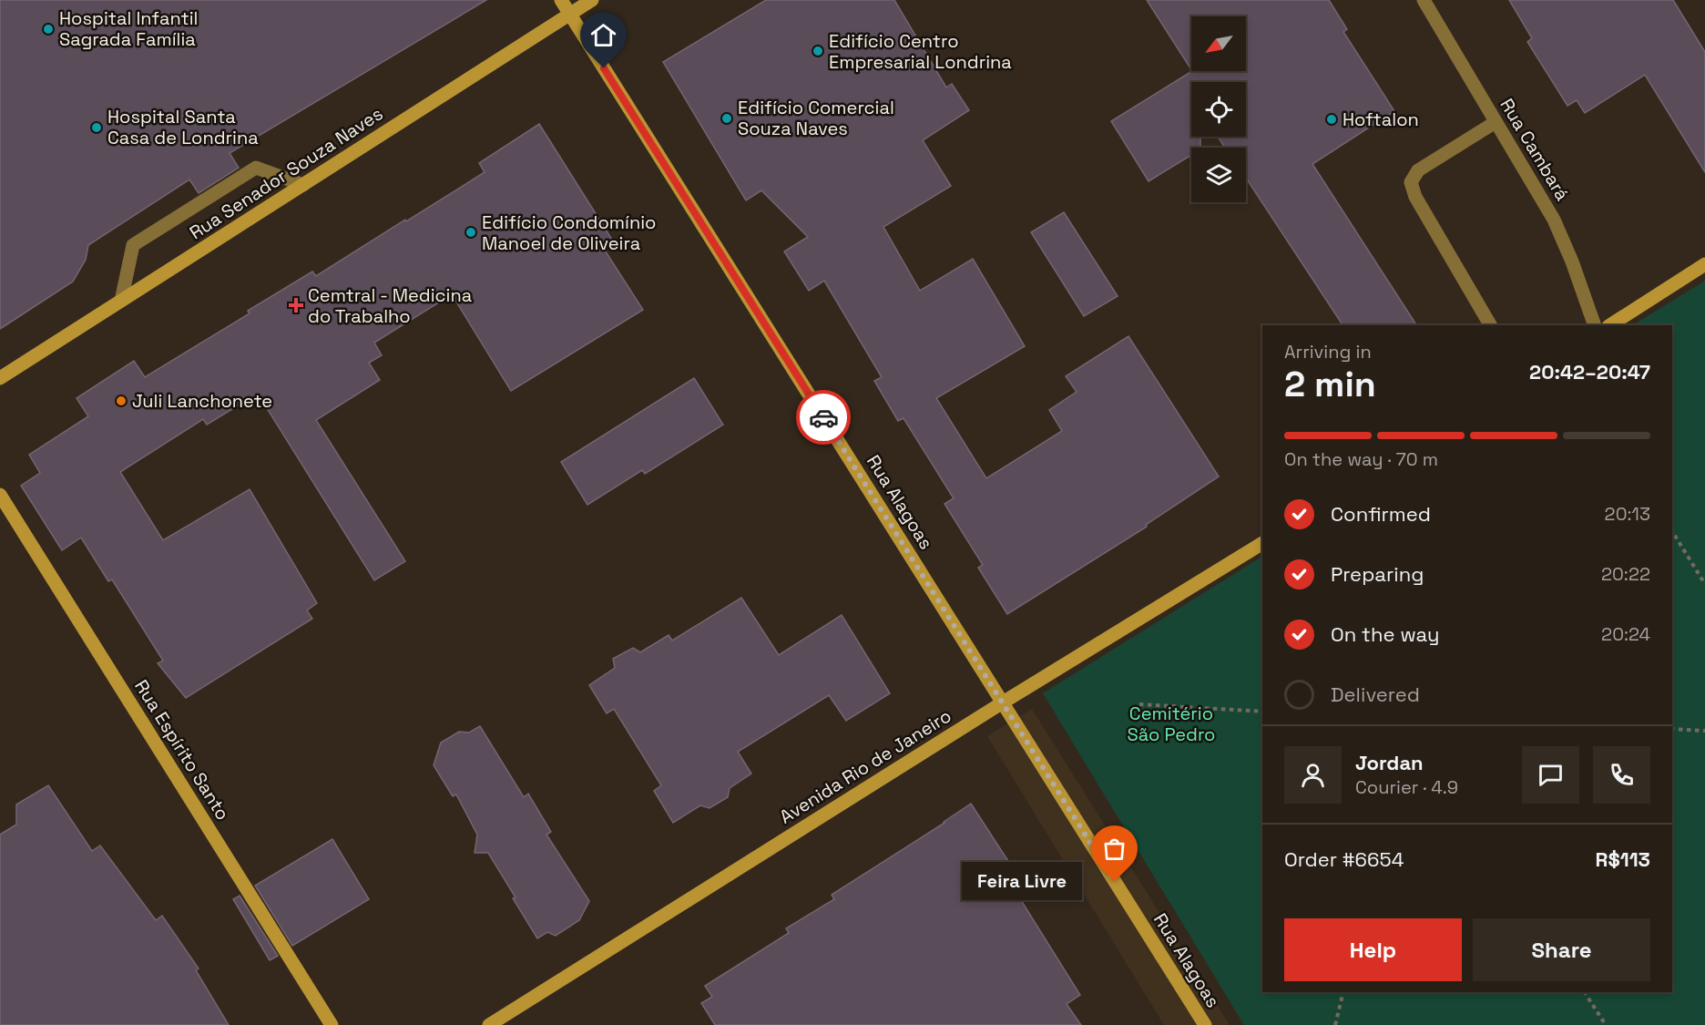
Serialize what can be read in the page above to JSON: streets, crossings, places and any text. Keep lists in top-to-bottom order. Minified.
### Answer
{"streets":{"street":["Rua Cambará","Rua Senador Souza Naves","Rua Alagoas","Rua Espírito Santo","Avenida Rio de Janeiro"]},"crossings":[["Rua Senador Souza Naves","Rua Alagoas"],["Rua Alagoas","Avenida Rio de Janeiro"]],"parks":["Cemitério São Pedro"],"places":{"other":["Hospital Infantil Sagrada Família","Edifício Centro Empresarial Londrina","Edifício Comercial Souza Naves","Hoftalon","Hospital Santa Casa de Londrina","Edifício Condomínio Manoel de Oliveira","Juli Lanchonete","Feira Livre"],"health":["Cemtral - Medicina do Trabalho"]},"north":"bottom left","page":{"heading":["2 min","Arriving in","20:42–20:47"],"panel":["Jordan","Courier · 4.9","Order #6654","R$113"],"bar":"On the way · 70 m","list":[["Confirmed","20:13"],["Preparing","20:22"],["On the way","20:24"],"Delivered"],"bubble":"Feira Livre","buttons":["Help","Share"]}}
